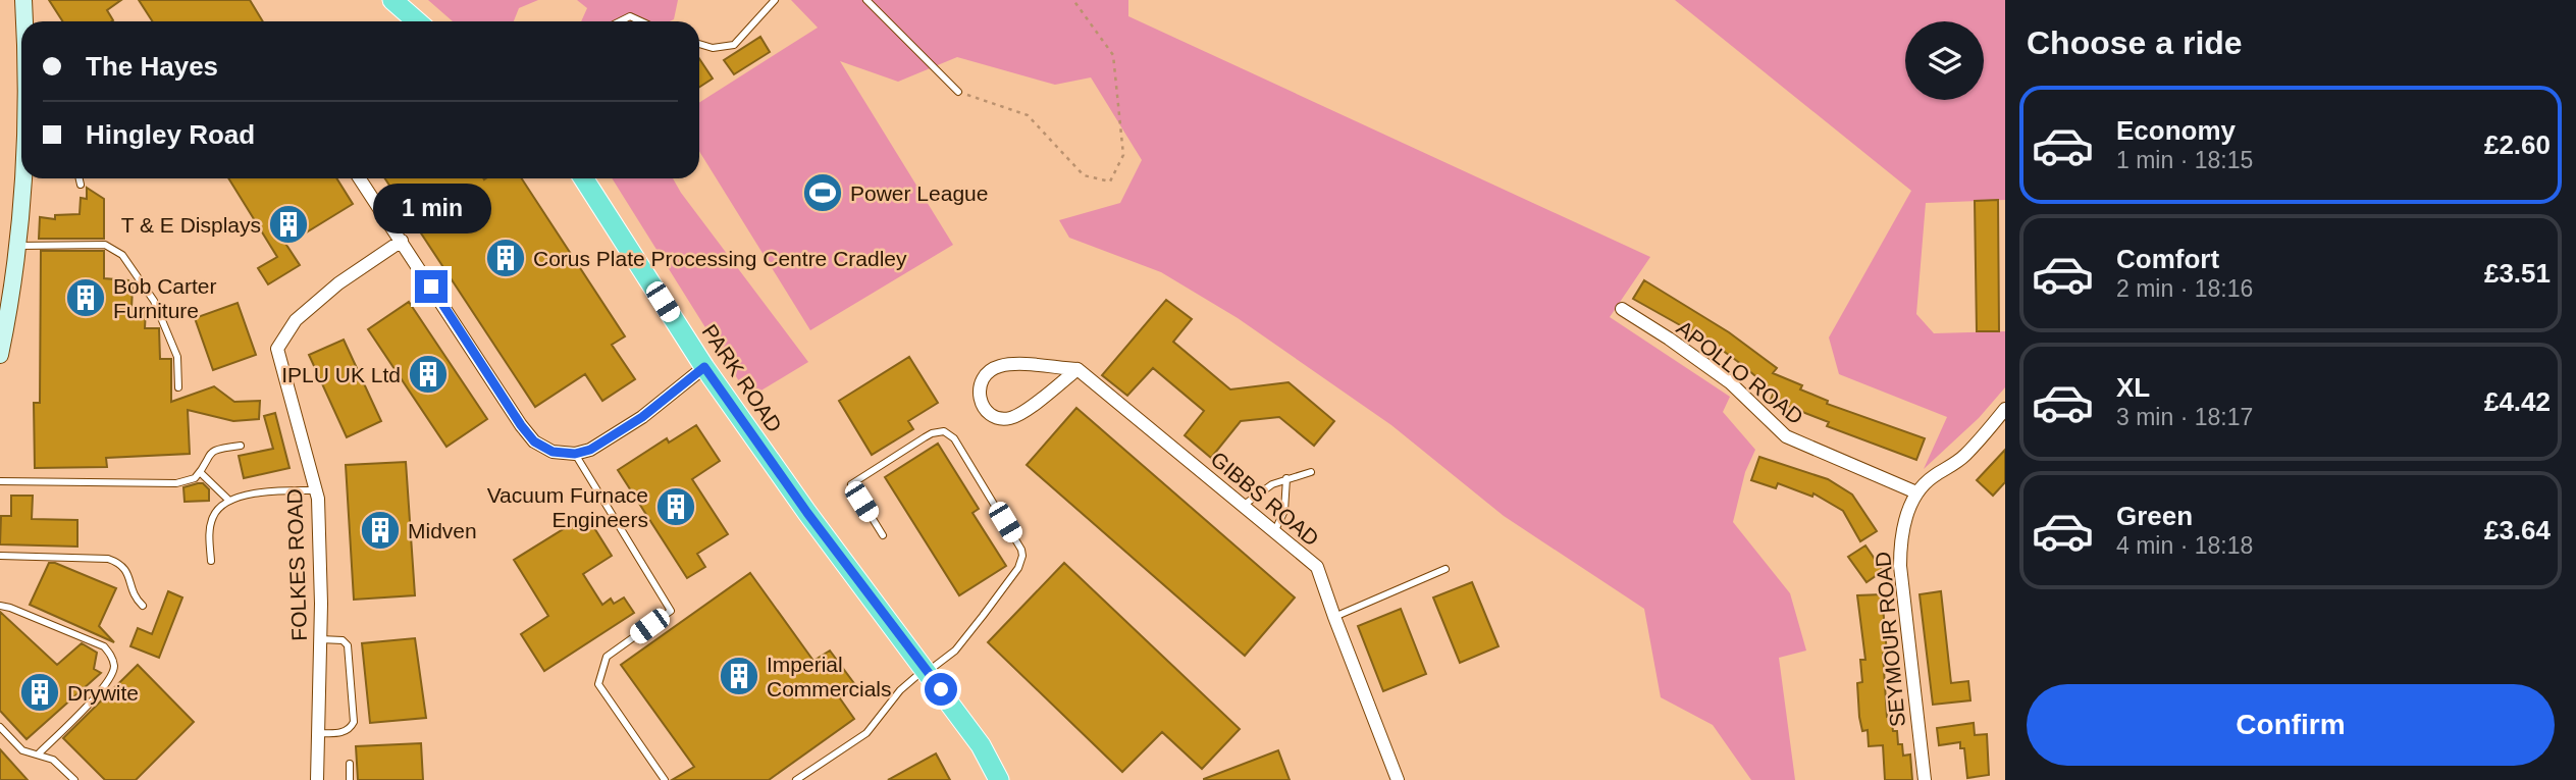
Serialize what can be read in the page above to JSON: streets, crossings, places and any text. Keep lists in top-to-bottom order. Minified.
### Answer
{"streets":{"highway":["PARK ROAD"],"street":["APOLLO ROAD","GIBBS ROAD","FOLKES ROAD","SEYMOUR ROAD"]},"crossings":[["APOLLO ROAD","SEYMOUR ROAD"]],"places":{"sports":["Power League"],"building":["T & E Displays","Corus Plate Processing Centre Cradley","Bob Carter Furniture","IPLU UK Ltd","Vacuum Furnace Engineers","Midven","Imperial Commercials","Drywite"]},"page":{"heading":"Choose a ride","banner":["The Hayes","Hingley Road"],"list":[{"name":"Economy","note":"1 min · 18:15","value":"£2.60"},{"name":"Comfort","note":"2 min · 18:16","value":"£3.51"},{"name":"XL","note":"3 min · 18:17","value":"£4.42"},{"name":"Green","note":"4 min · 18:18","value":"£3.64"}],"bubble":"1 min","buttons":"Confirm"}}
